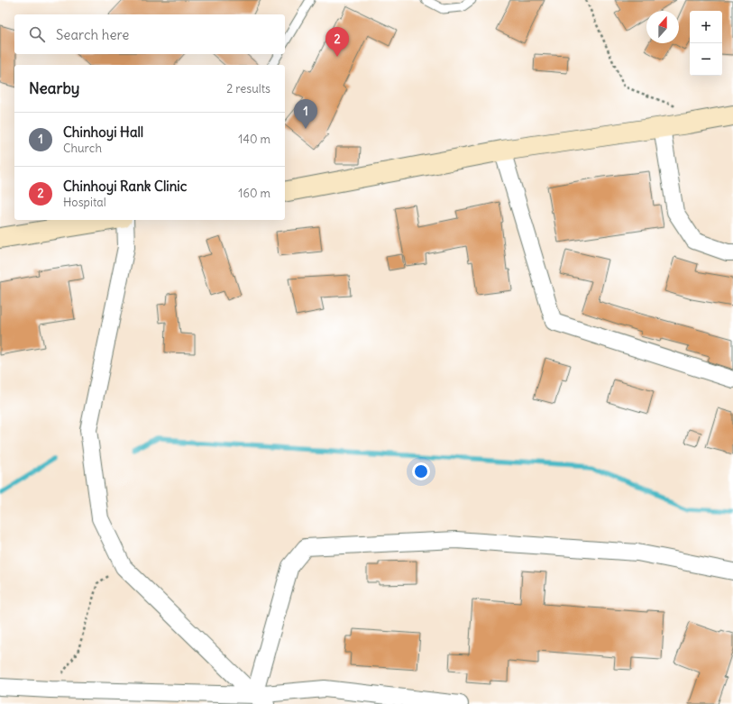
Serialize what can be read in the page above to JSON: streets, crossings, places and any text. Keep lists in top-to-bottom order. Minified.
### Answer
{"north":"top","page":{"map_buttons":["+","−"],"search":"Search here","pins":["2","1"],"heading":["Nearby","2 results"],"list":[{"mark":"1","name":"Chinhoyi Hall","note":"Church","value":"140 m"},{"mark":"2","name":"Chinhoyi Rank Clinic","note":"Hospital","value":"160 m"}]}}
